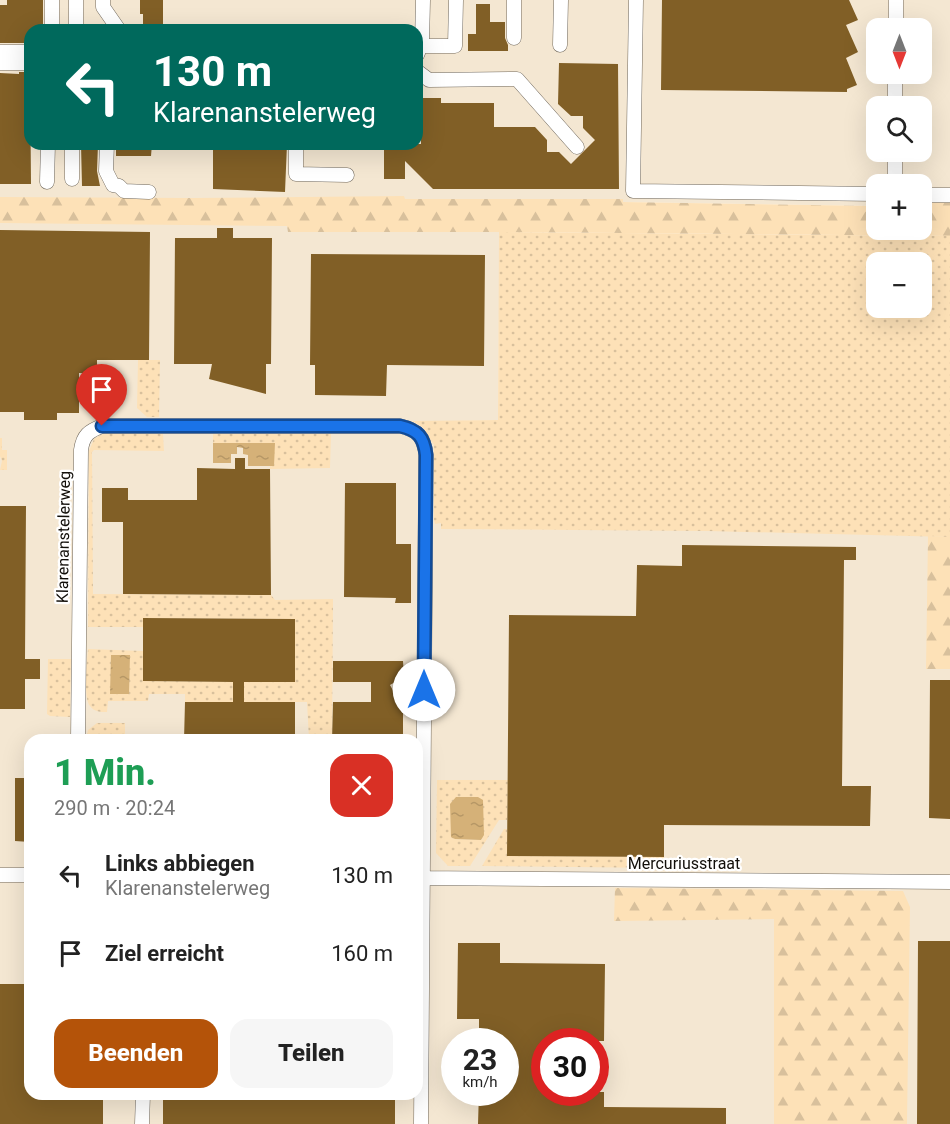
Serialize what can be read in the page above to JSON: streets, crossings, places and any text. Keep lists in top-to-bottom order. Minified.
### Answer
{"streets":{"street":["Klarenanstelerweg","Mercuriusstraat"]},"north":"bottom","page":{"map_buttons":["+","−"],"turn":["130 m","Klarenanstelerweg"],"heading":["1 Min.","290 m · 20:24"],"list":[{"name":"Links abbiegen","note":"Klarenanstelerweg","value":"130 m"},{"name":"Ziel erreicht","value":"160 m"}],"buttons":["Beenden","Teilen"],"speed":"23 km/h","limit":"30"}}
